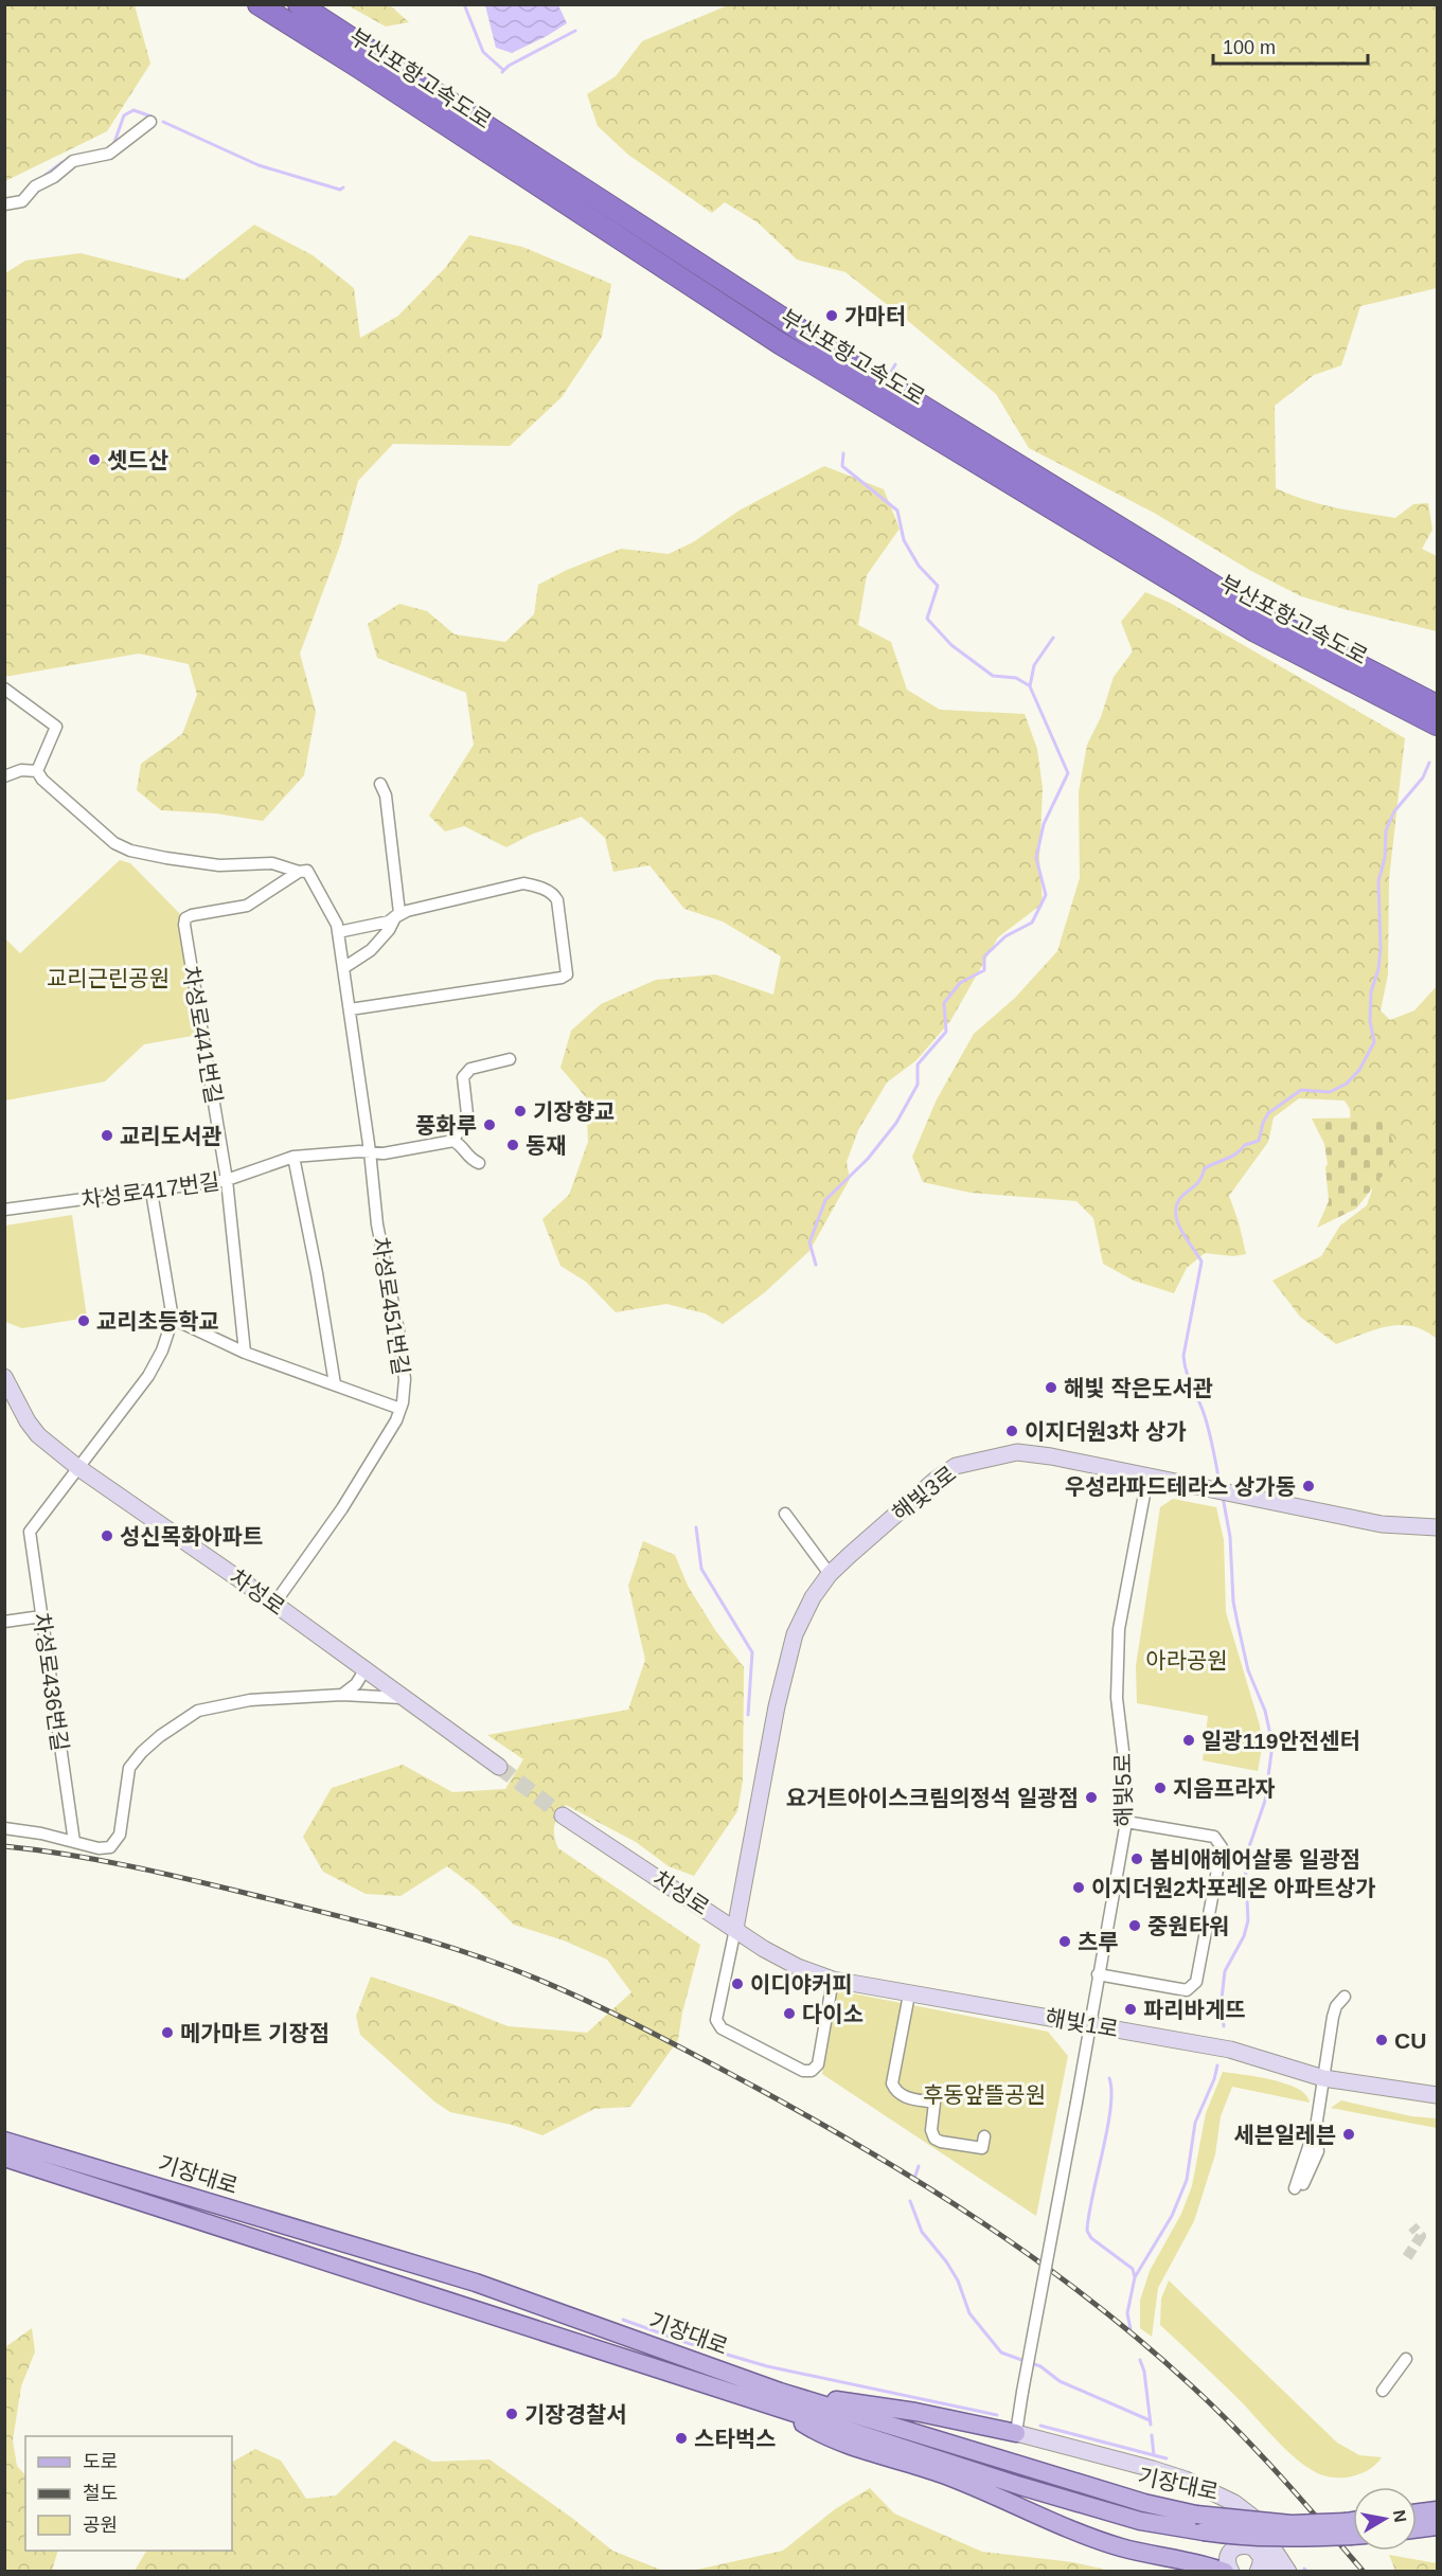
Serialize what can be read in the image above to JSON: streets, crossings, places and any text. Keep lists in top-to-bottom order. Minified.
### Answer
{"streets":{"highway":["부산포항고속도로"],"main road":["기장대로"],"street":["차성로441번길","차성로417번길","차성로451번길","해빛3로","차성로","차성로436번길","해빛5로","해빛1로"]},"crossings":[["차성로441번길","차성로417번길"],["차성로441번길","차성로451번길"],["차성로417번길","차성로451번길"],["차성로451번길","차성로"],["해빛3로","차성로"],["해빛3로","해빛5로"],["해빛3로","해빛1로"],["차성로","차성로436번길"],["차성로","해빛1로"],["해빛5로","해빛1로"]],"parks":["교리근린공원","아라공원","후동앞뜰공원"],"places":["가마터","셋드산","기장향교","풍화루","교리도서관","동재","교리초등학교","해빛 작은도서관","이지더원3차 상가","우성라파드테라스 상가동","성신목화아파트","일광119안전센터","지음프라자","요거트아이스크림의정석 일광점","봄비애헤어살롱 일광점","이지더원2차포레온 아파트상가","중원타워","츠루","이디야커피","파리바게뜨","다이소","메가마트 기장점","CU","세븐일레븐","기장경찰서","스타벅스"],"legend":["도로","철도","공원"],"scale_bar":"100 m","north":"right"}
